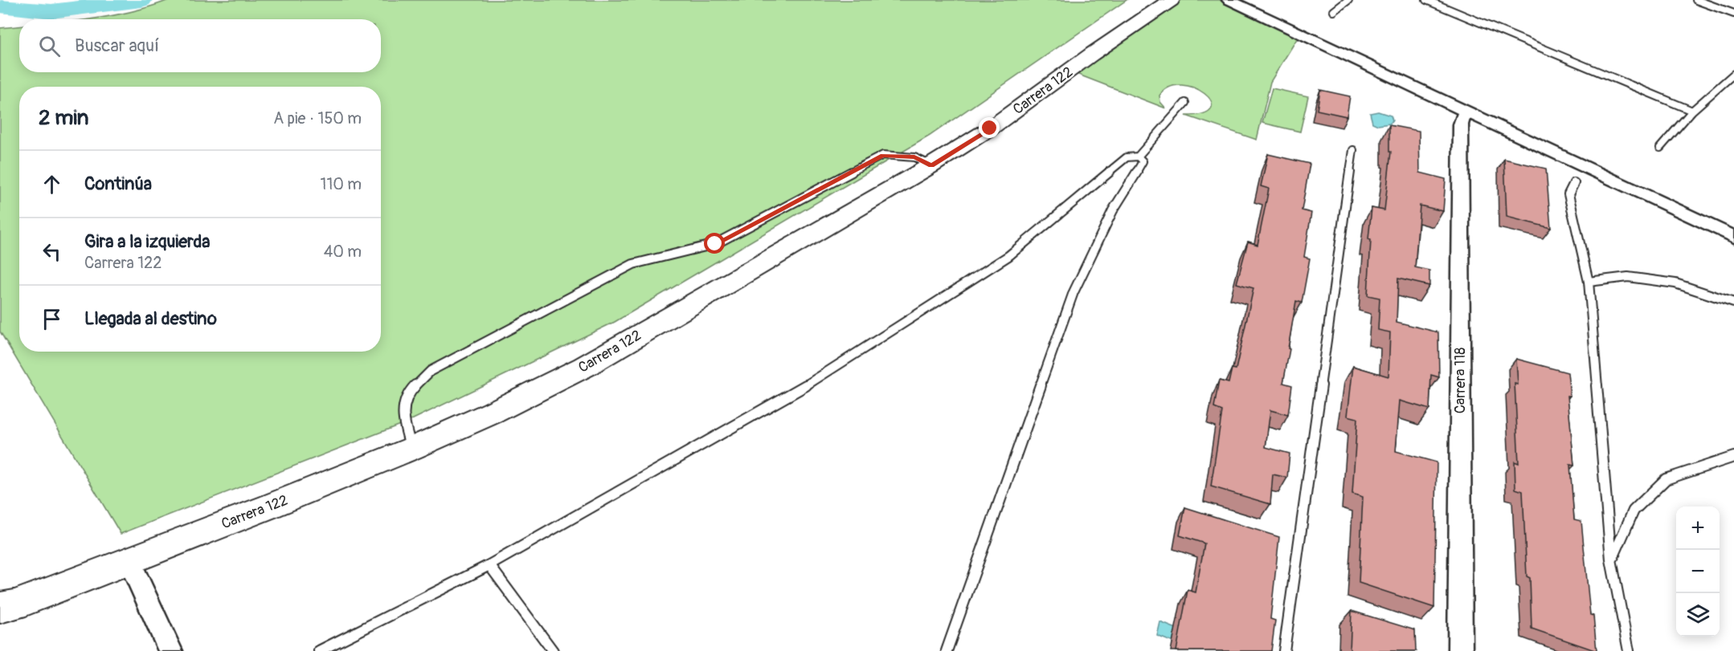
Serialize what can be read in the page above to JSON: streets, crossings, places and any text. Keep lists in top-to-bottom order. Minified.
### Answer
{"streets":{"street":["Carrera 122","Carrera 118"]},"page":{"search":"Buscar aquí","heading":["2 min","A pie · 150 m"],"list":[["Continúa","110 m"],["Gira a la izquierda","Carrera 122","40 m"],"Llegada al destino"],"map_buttons":["+","−"]}}
